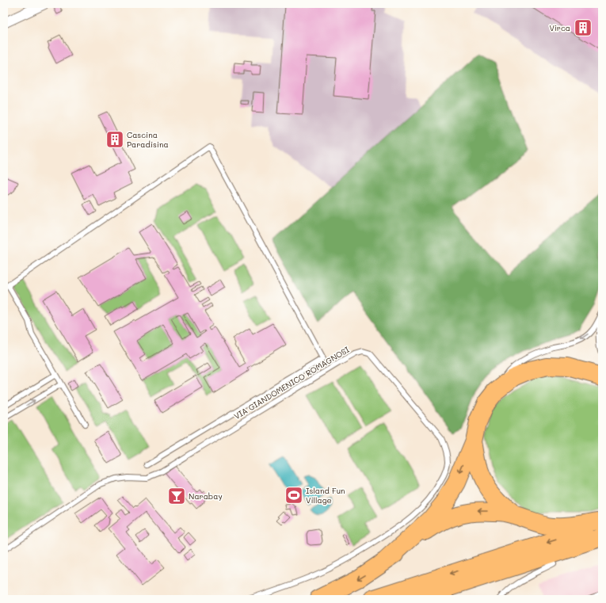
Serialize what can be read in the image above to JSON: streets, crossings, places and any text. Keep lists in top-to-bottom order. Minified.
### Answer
{"streets":{"lane":["VIA GIANDOMENICO ROMAGNOSI"]},"places":{"building":["Virca","Cascina Paradisina"],"sports":["Island Fun Village"],"bar":["Narabay"]}}
